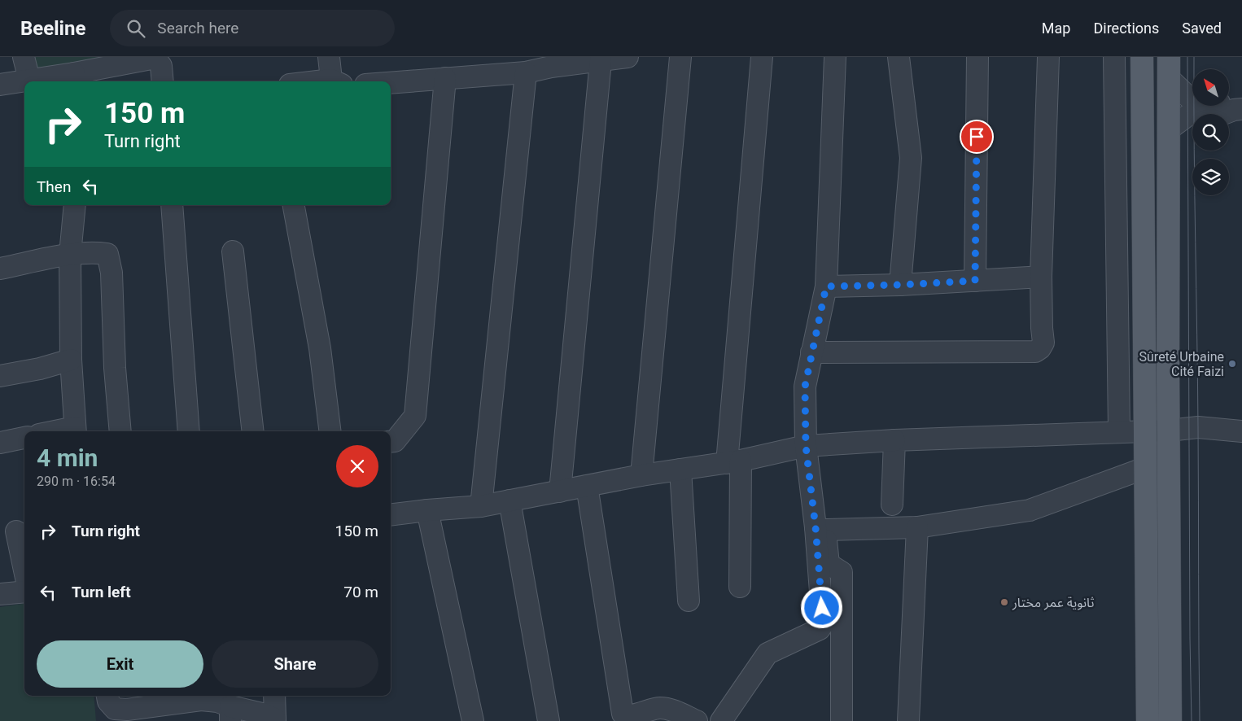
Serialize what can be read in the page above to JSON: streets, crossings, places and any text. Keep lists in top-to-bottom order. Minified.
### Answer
{"places":["Sûreté Urbaine Cité Faizi","ثانوية عمر مختار"],"north":"top left","page":{"header":"Beeline","search":"Search here","nav":["Map","Directions","Saved"],"turn":["150 m","Turn right"],"then":"Then","heading":["4 min","290 m · 16:54"],"list":[{"name":"Turn right","value":"150 m"},{"name":"Turn left","value":"70 m"}],"buttons":["Exit","Share"]}}
